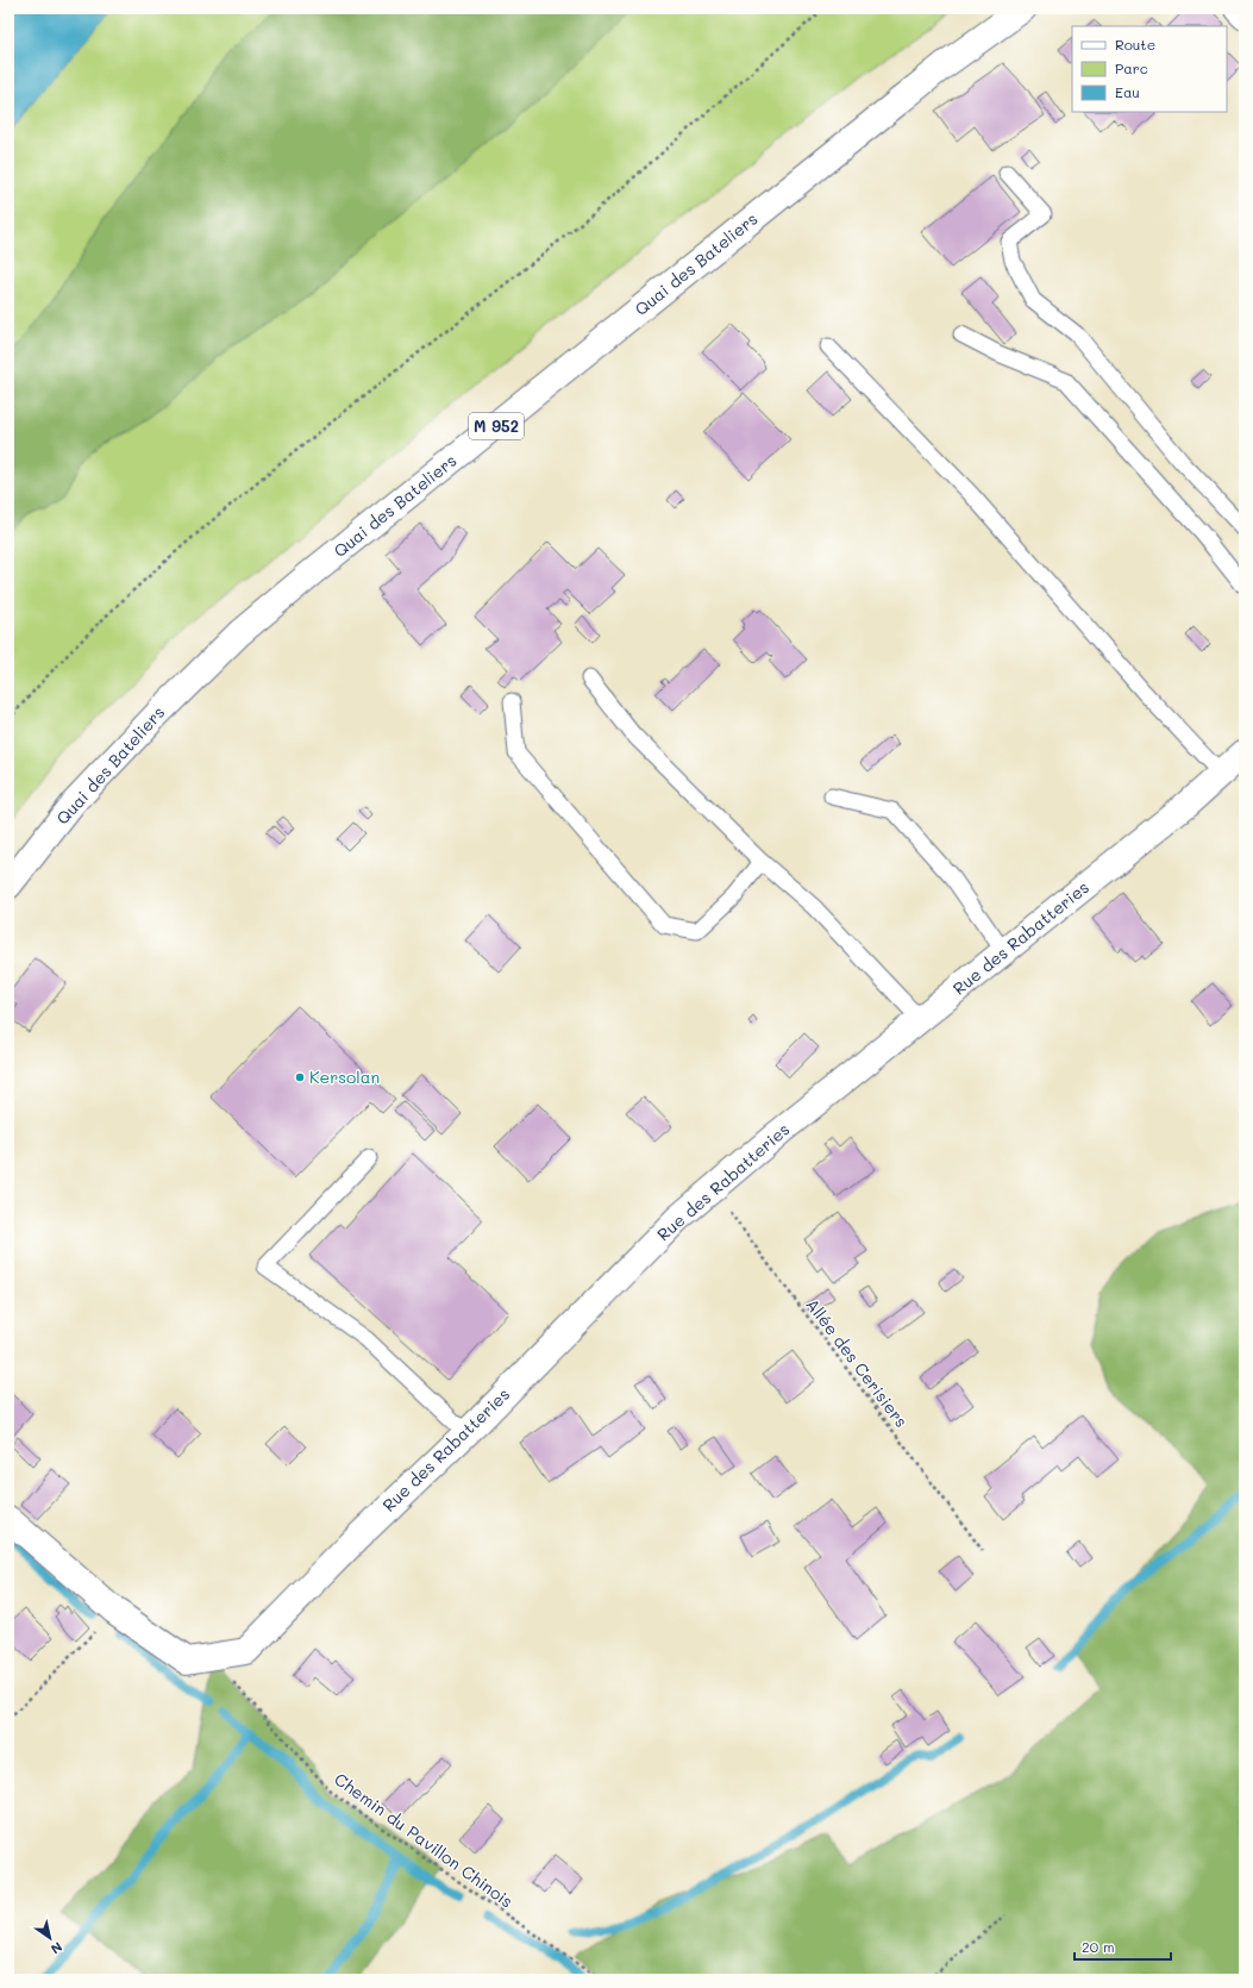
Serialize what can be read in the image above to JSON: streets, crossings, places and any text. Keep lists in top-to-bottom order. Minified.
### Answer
{"streets":{"street":["Quai des Bateliers","M 952","Rue des Rabatteries"],"path":["Allée des Cerisiers","Chemin du Pavillon Chinois"]},"crossings":[["Rue des Rabatteries","Allée des Cerisiers"],["Rue des Rabatteries","Chemin du Pavillon Chinois"]],"places":["Kersolan"],"legend":["Route","Parc","Eau"],"scale_bar":"20 m","north":"bottom right"}
